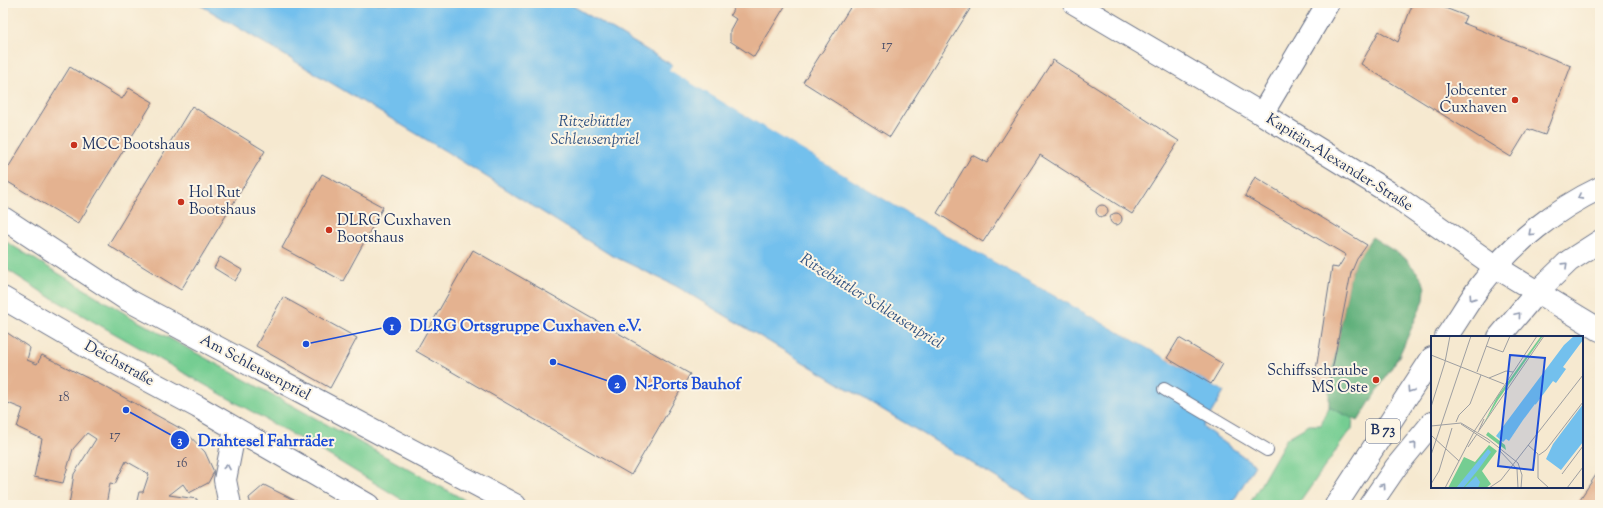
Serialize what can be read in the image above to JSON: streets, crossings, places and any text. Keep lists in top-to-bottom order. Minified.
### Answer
{"streets":{"street":["Kapitän-Alexander-Straße","Deichstraße","Am Schleusenpriel","B 73"]},"water":["Ritzebüttler Schleusenpriel"],"places":["Jobcenter Cuxhaven","MCC Bootshaus","Hol Rut Bootshaus","DLRG Cuxhaven Bootshaus","DLRG Ortsgruppe Cuxhaven e.V.","N-Ports Bauhof","Schiffsschraube MS Oste","Drahtesel Fahrräder"],"house_numbers":["17","18","17","16"]}
